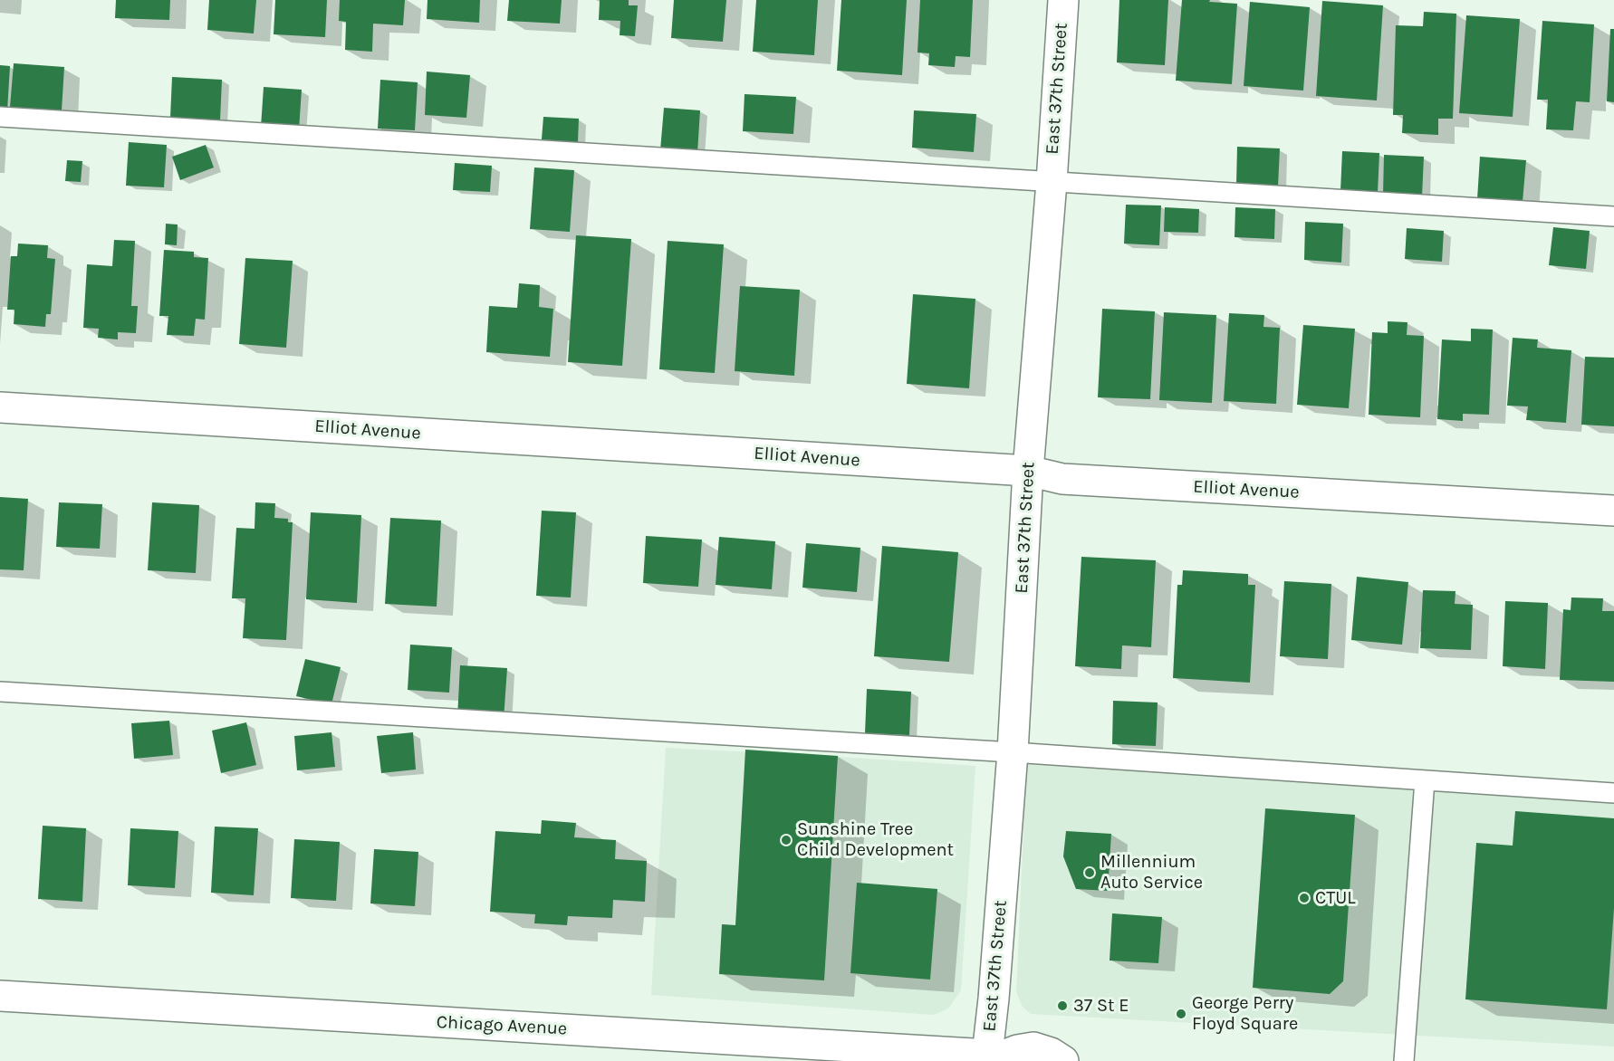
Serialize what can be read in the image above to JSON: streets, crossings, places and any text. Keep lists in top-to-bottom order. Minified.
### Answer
{"streets":{"street":["East 37th Street","Elliot Avenue","Chicago Avenue"]},"crossings":[["East 37th Street","Elliot Avenue"],["East 37th Street","Chicago Avenue"]],"places":["Sunshine Tree Child Development","Millennium Auto Service","CTUL","37 St E","George Perry Floyd Square"]}
